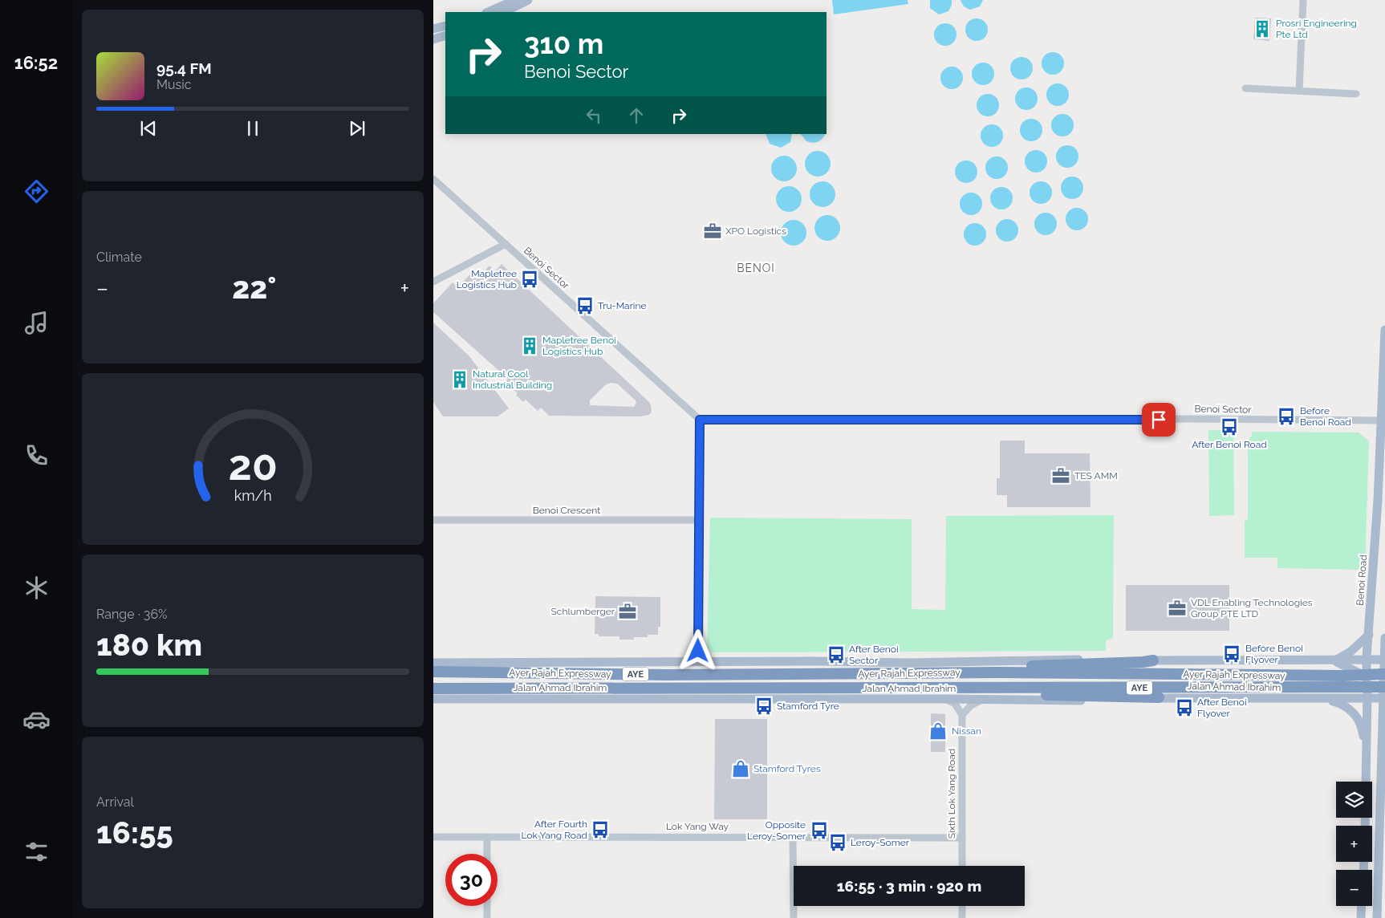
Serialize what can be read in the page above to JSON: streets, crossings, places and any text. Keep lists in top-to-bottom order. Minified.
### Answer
{"streets":{"highway":["Ayer Rajah Expressway","AYE"],"main road":["Benoi Road","Jalan Ahmad Ibrahim"],"street":["Benoi Sector","Benoi Crescent","Sixth Lok Yang Road","Lok Yang Way"]},"crossings":[["Benoi Sector","Benoi Road"],["Benoi Road","Ayer Rajah Expressway"],["Benoi Road","Jalan Ahmad Ibrahim"],["Ayer Rajah Expressway","Jalan Ahmad Ibrahim"],["Sixth Lok Yang Road","Lok Yang Way"]],"districts":["BENOI"],"places":{"building":["Prosri Engineering Pte Ltd","Mapletree Benoi Logistics Hub","Natural Cool Industrial Building"],"office":["XPO Logistics","TES AMM","VDL Enabling Technologies Group PTE LTD","Schlumberger"],"bus stop":["Mapletree Logistics Hub","Tru-Marine","Before Benoi Road","After Benoi Road","Before Benoi Flyover","After Benoi Sector","Stamford Tyre","After Benoi Flyover","After Fourth Lok Yang Road","Opposite Leroy-Somer","Leroy-Somer"],"shop":["Nissan","Stamford Tyres"]},"page":{"tabs":"16:52","turn":["310 m","Benoi Sector"],"song":["95.4 FM","Music"],"tile":["Climate",["Range · 36%","180 km"],["Arrival","16:55"]],"heat":["−","22°","+"],"map_buttons":["+","−"],"limit":"30","trip":"16:55 · 3 min · 920 m","gauge":["20","km/h"]}}
